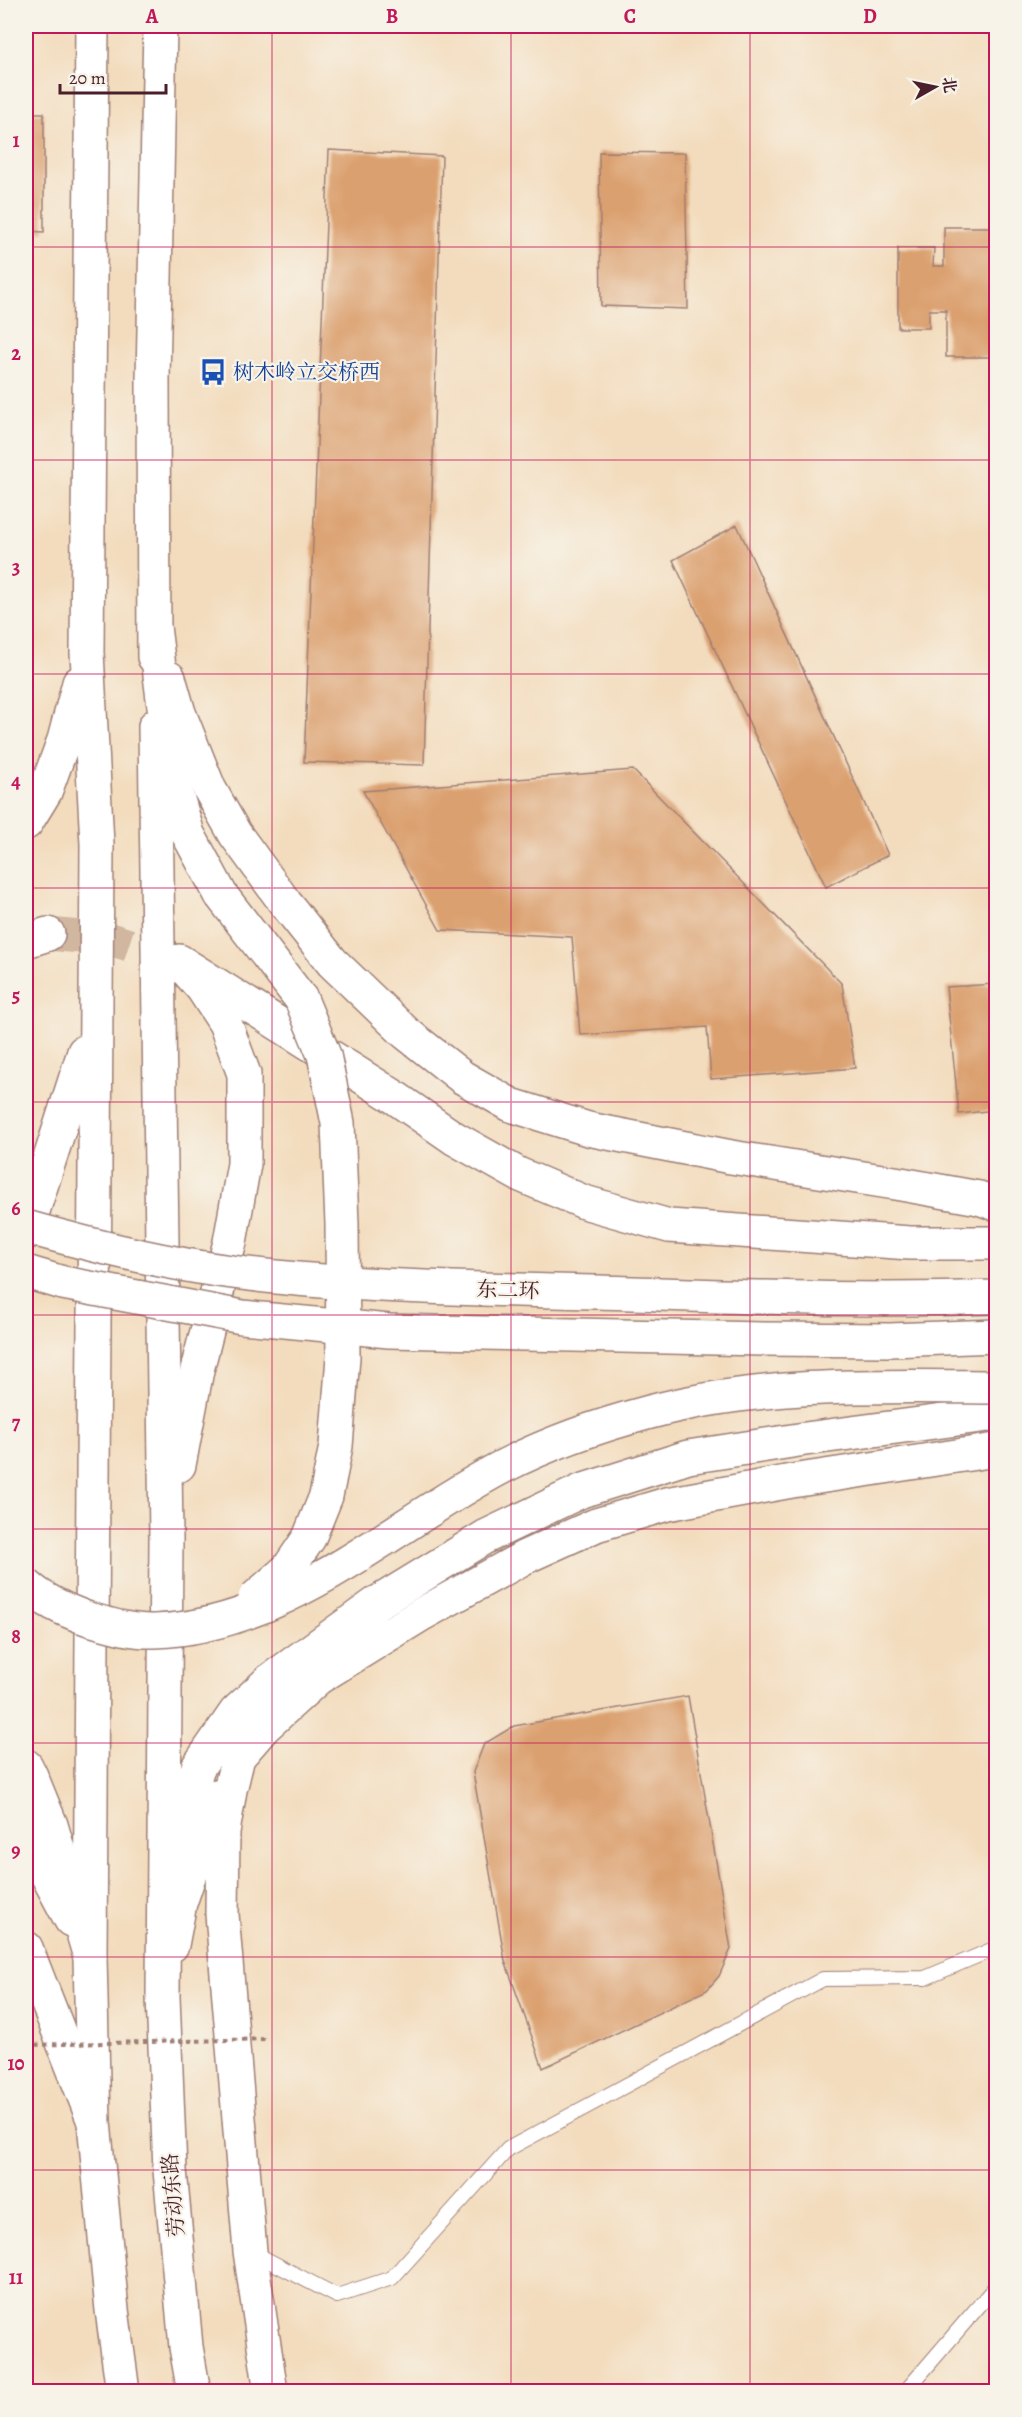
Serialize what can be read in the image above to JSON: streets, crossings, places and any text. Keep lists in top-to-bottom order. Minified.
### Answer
{"streets":{"main road":["东二环","劳动东路"]},"places":{"bus stop":["树木岭立交桥西"]},"scale_bar":"20 m","north":"right","grid":{"columns":["A","B","C","D"],"rows":["1","2","3","4","5","6","7","8","9","10","11"]}}
